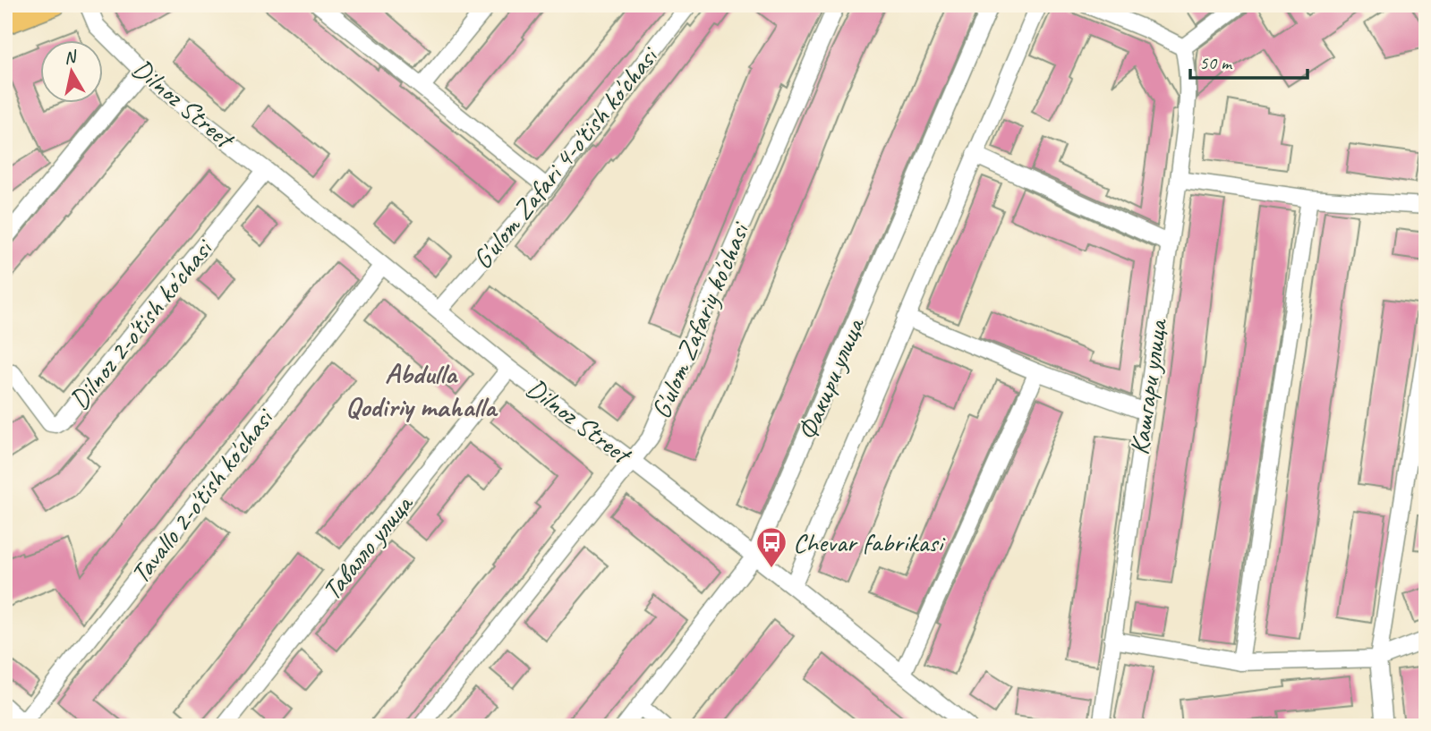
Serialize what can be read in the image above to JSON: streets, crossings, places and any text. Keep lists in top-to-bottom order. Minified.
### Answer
{"streets":{"street":["Dilnoz Street","G'ulom Zafari 4-o'tish ko'chasi","G'ulom Zafariy ko'chasi","Dilnoz 2-o'tish ko'chasi","Факири улица","Кашгари улица","Tavallo 2-o'tish ko'chasi","Тавалло улица"]},"crossings":[["Dilnoz Street","G'ulom Zafari 4-o'tish ko'chasi"],["Dilnoz Street","G'ulom Zafariy ko'chasi"],["Dilnoz Street","Dilnoz 2-o'tish ko'chasi"],["Dilnoz Street","Факири улица"],["Dilnoz Street","Tavallo 2-o'tish ko'chasi"],["Dilnoz Street","Тавалло улица"]],"districts":["Abdulla Qodiriy mahalla"],"places":{"bus stop":["Chevar fabrikasi"]},"scale_bar":"50 m","north":"top"}
